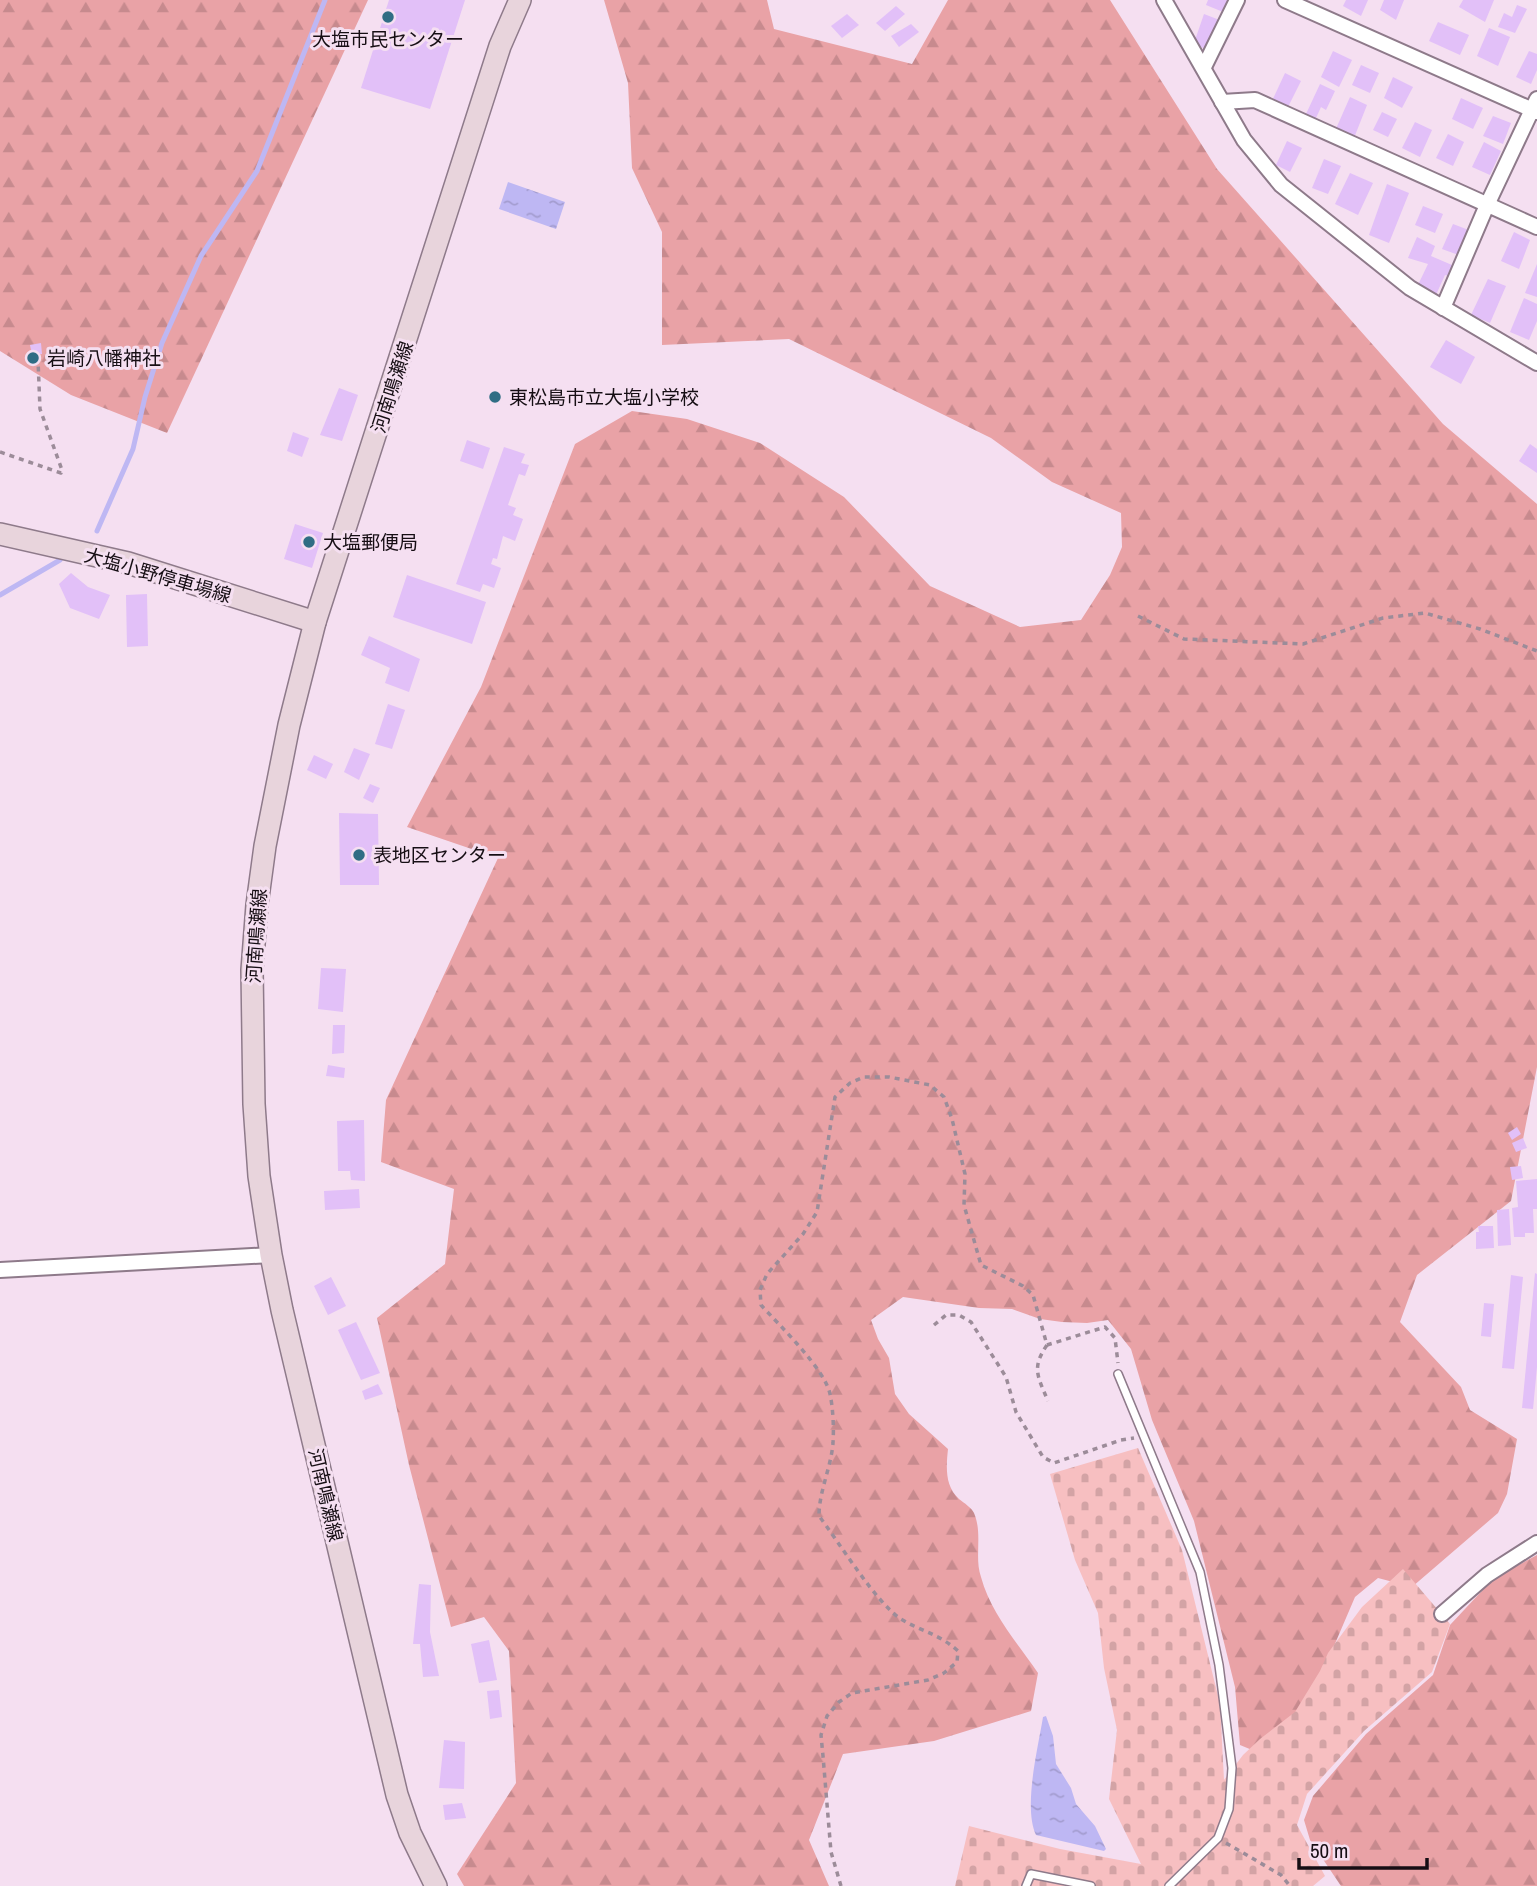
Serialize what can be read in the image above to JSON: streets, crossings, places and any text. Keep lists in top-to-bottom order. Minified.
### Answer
{"streets":{"main road":["河南鳴瀬線","大塩小野停車場線"]},"crossings":[["河南鳴瀬線","大塩小野停車場線"]],"places":["大塩市民センター","岩崎八幡神社","東松島市立大塩小学校","大塩郵便局","表地区センター"],"scale_bar":"50 m"}
